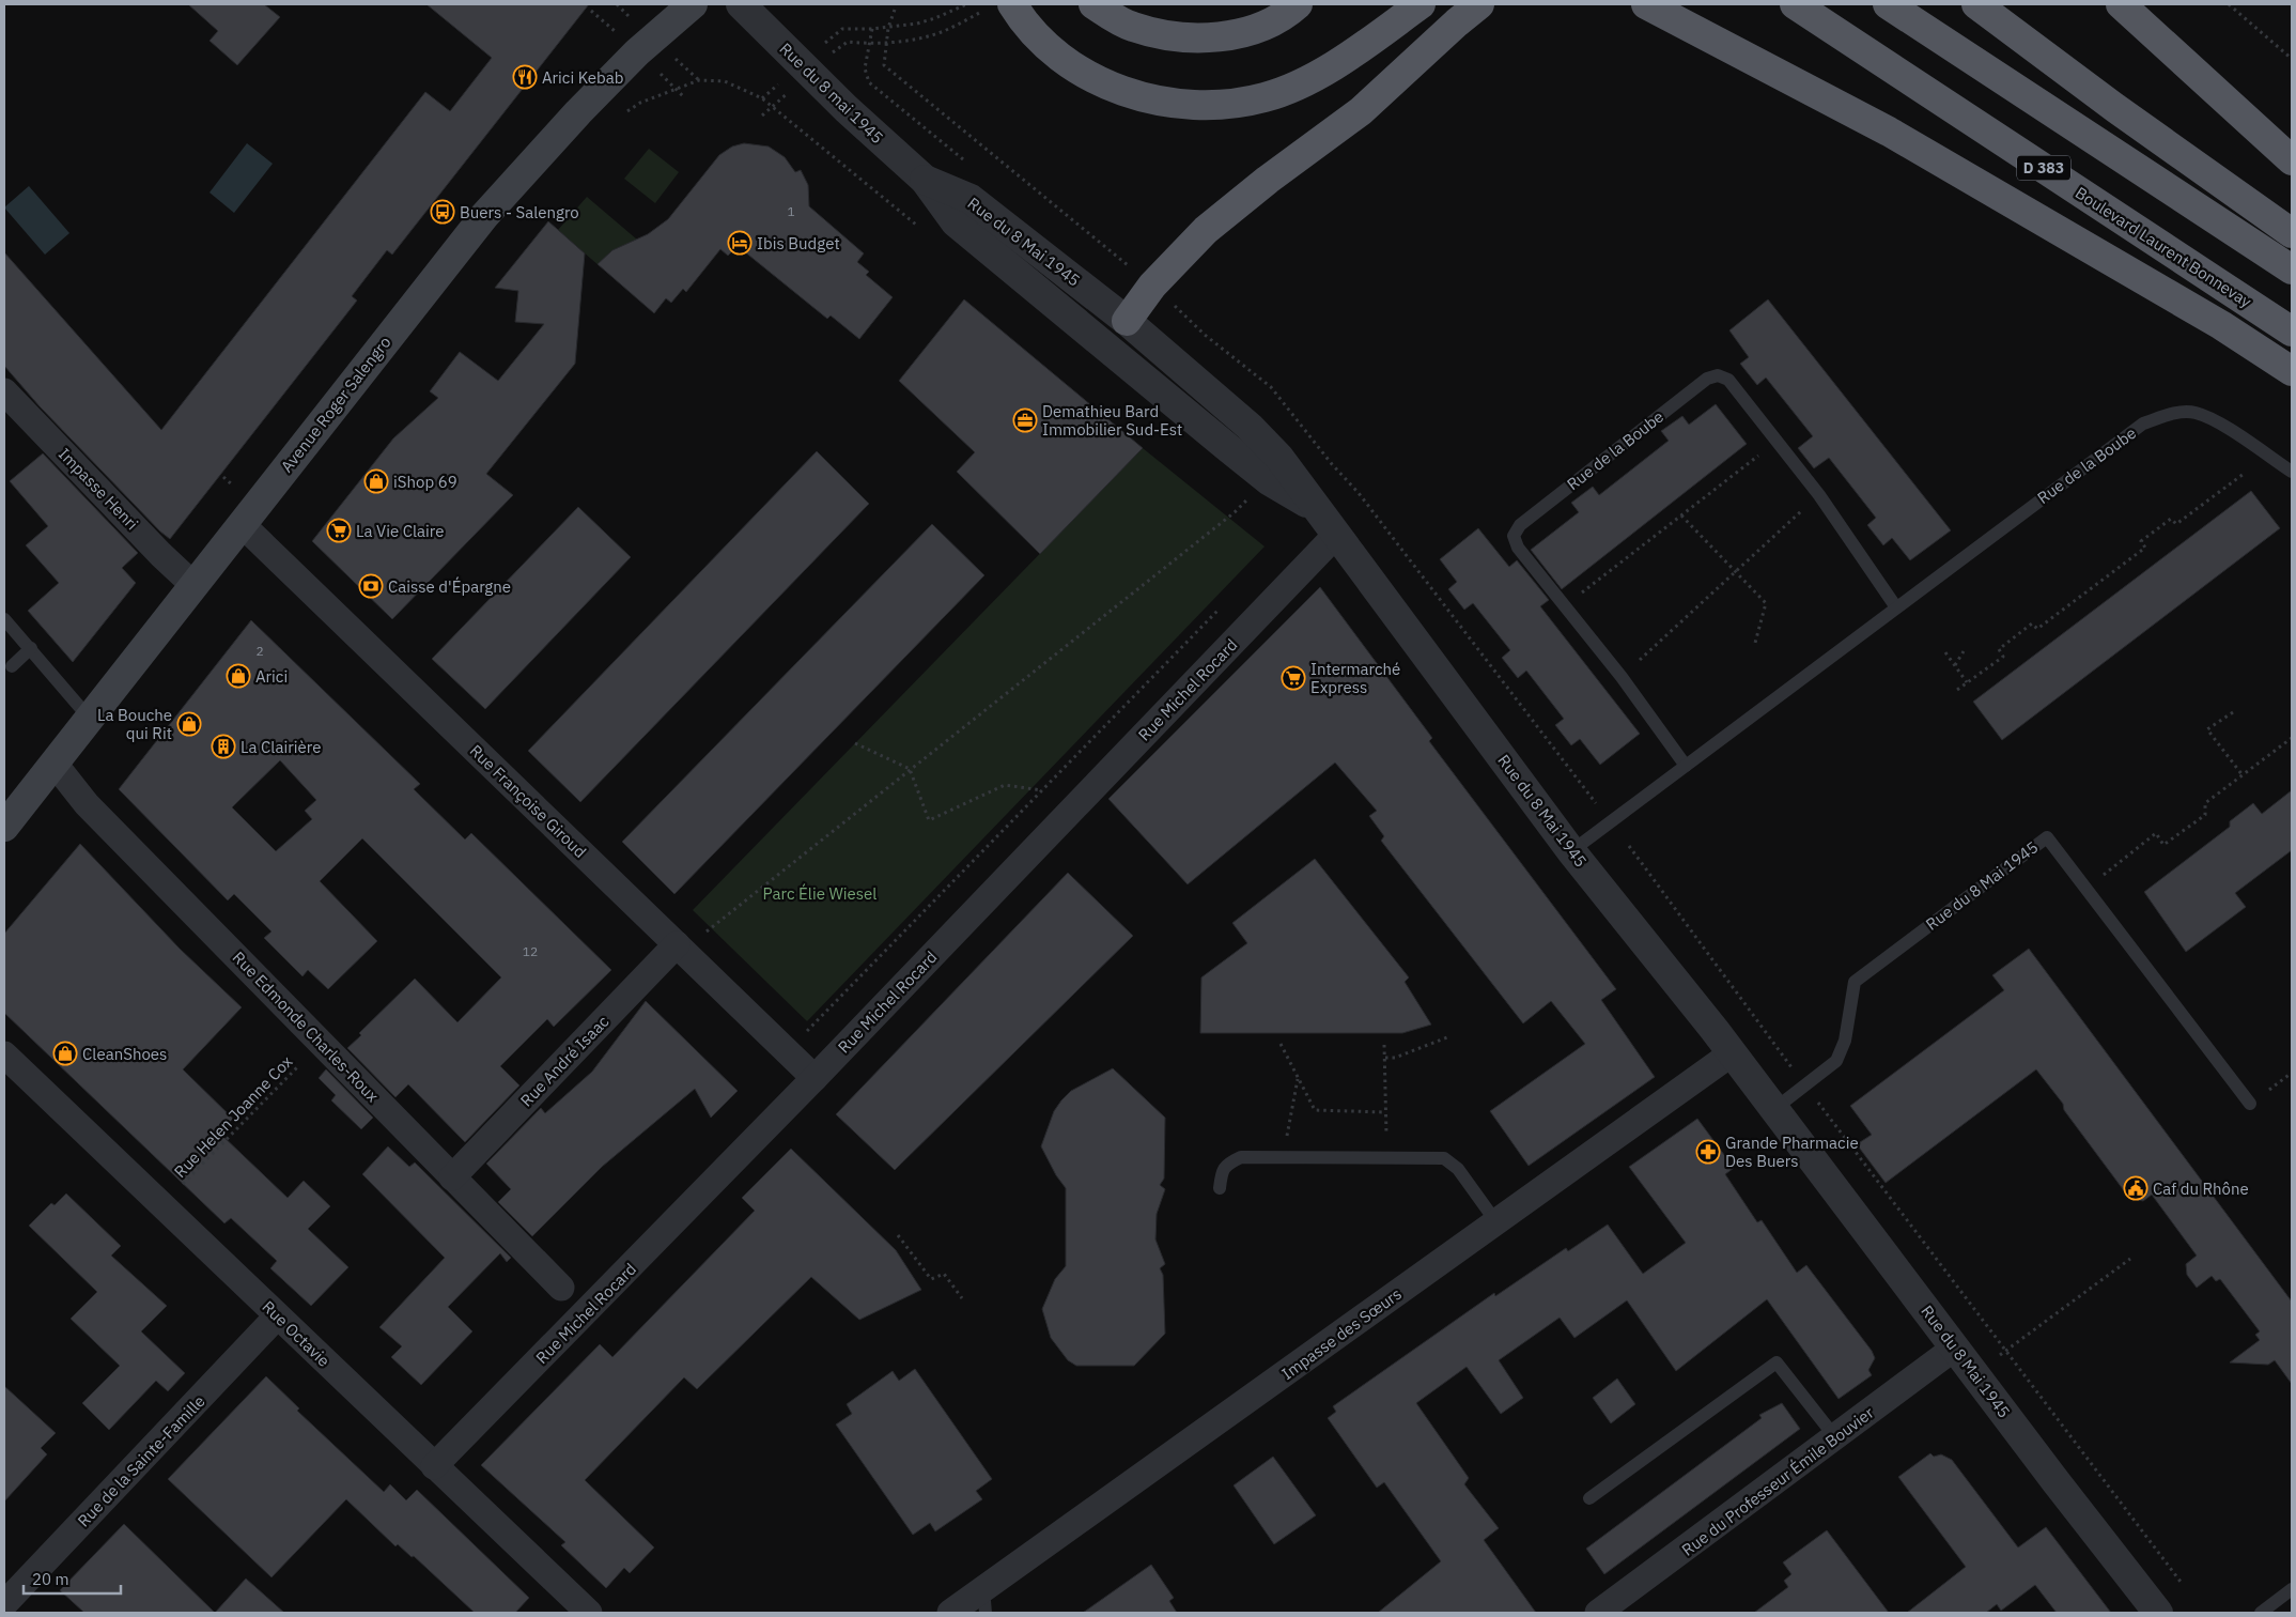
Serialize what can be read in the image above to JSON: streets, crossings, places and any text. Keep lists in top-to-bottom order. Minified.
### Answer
{"streets":{"highway":["D 383","Boulevard Laurent Bonnevay"],"main road":["Avenue Roger Salengro"],"street":["Rue du 8 mai 1945","Rue du 8 Mai 1945","Impasse Henri","Rue Michel Rocard","Rue Françoise Giroud","Rue Edmonde Charles-Roux","Rue André Isaac","Rue Octavie","Impasse des Sœurs","Rue de la Sainte-Famille","Rue du Professeur Émile Bouvier"],"lane":["Rue de la Boube"],"path":["Rue Helen Joanne Cox"]},"crossings":[["Rue du 8 mai 1945","Rue du 8 Mai 1945"],["Rue du 8 Mai 1945","Rue de la Boube"],["Rue du 8 Mai 1945","Rue Michel Rocard"],["Rue du 8 Mai 1945","Impasse des Sœurs"],["Rue du 8 Mai 1945","Rue du Professeur Émile Bouvier"],["Avenue Roger Salengro","Impasse Henri"],["Avenue Roger Salengro","Rue Françoise Giroud"],["Avenue Roger Salengro","Rue Edmonde Charles-Roux"],["Rue Michel Rocard","Rue Françoise Giroud"],["Rue Michel Rocard","Rue Octavie"],["Rue Françoise Giroud","Rue André Isaac"],["Rue Edmonde Charles-Roux","Rue André Isaac"],["Rue Edmonde Charles-Roux","Rue Helen Joanne Cox"],["Rue Helen Joanne Cox","Rue Octavie"],["Rue Octavie","Rue de la Sainte-Famille"]],"parks":["Parc Élie Wiesel"],"places":{"restaurant":["Arici Kebab"],"bus stop":["Buers - Salengro"],"hotel":["Ibis Budget"],"office":["Demathieu Bard Immobilier Sud-Est"],"shop":["iShop 69","Arici","La Bouche qui Rit","CleanShoes"],"supermarket":["La Vie Claire","Intermarché Express"],"bank":["Caisse d'Épargne"],"building":["La Clairière"],"pharmacy":["Grande Pharmacie Des Buers"],"public building":["Caf du Rhône"]},"house_numbers":["1","2","12"],"scale_bar":"20 m"}
